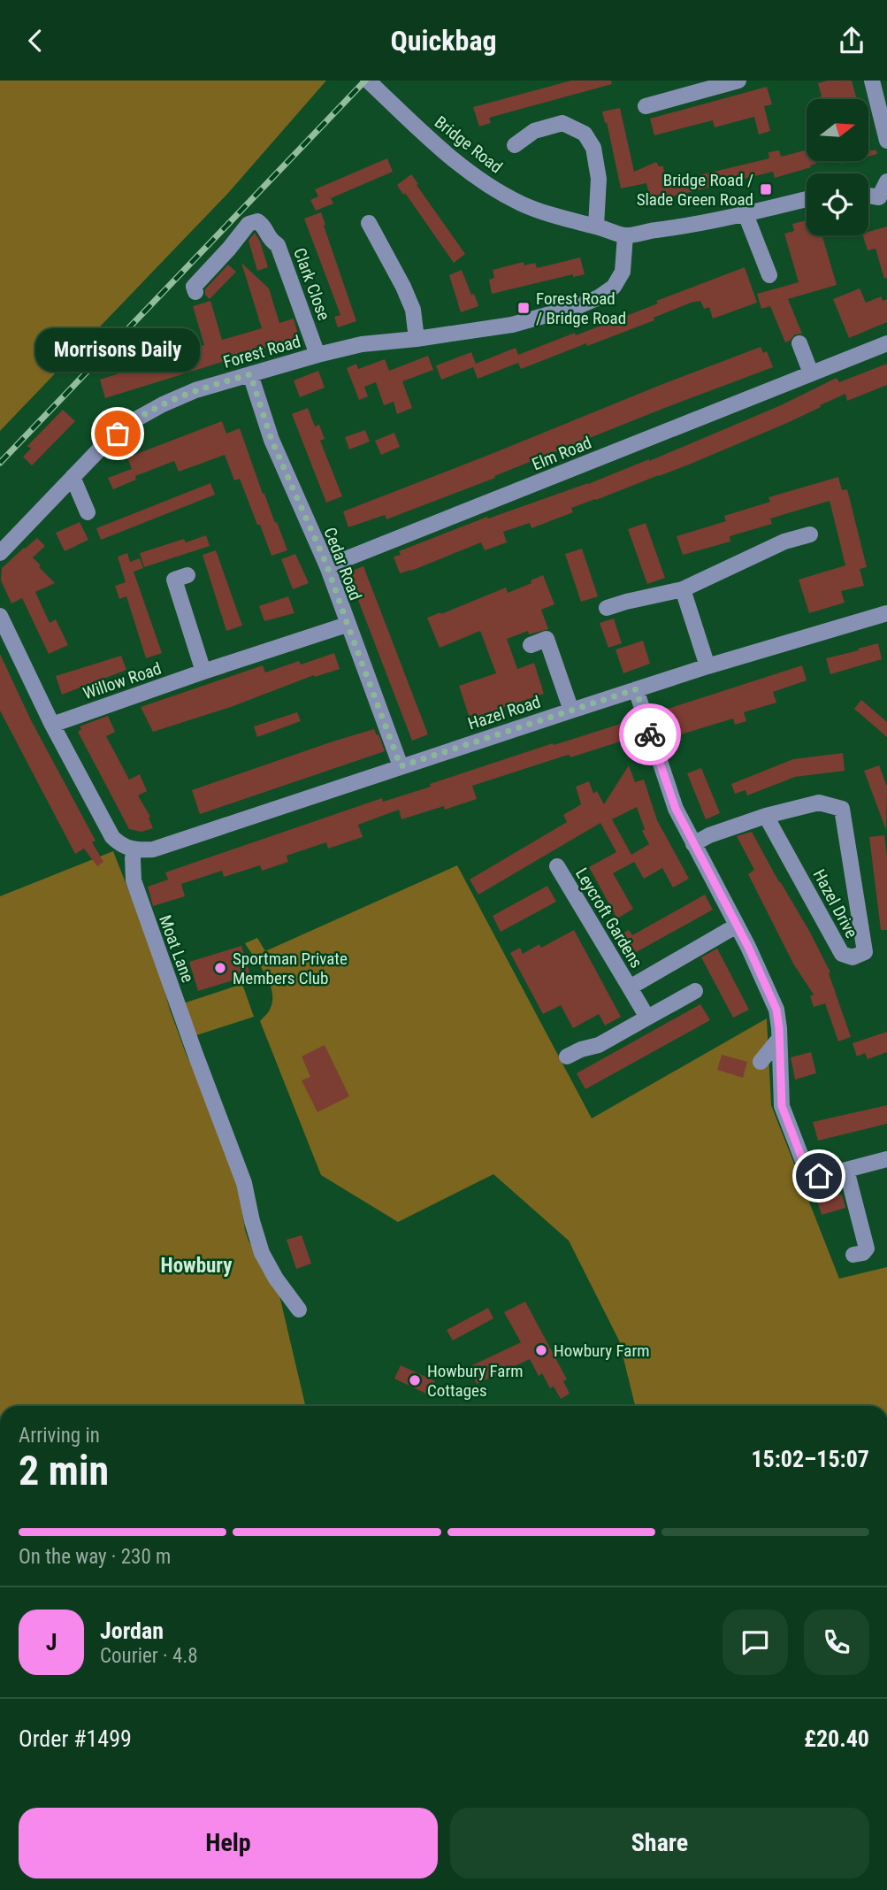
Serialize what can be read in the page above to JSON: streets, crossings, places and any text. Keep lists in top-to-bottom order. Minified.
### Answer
{"streets":{"street":["Bridge Road","Clark Close","Forest Road","Elm Road","Cedar Road","Willow Road","Hazel Road","Hazel Drive","Leycroft Gardens","Moat Lane"]},"crossings":[["Bridge Road","Forest Road"],["Clark Close","Forest Road"],["Forest Road","Cedar Road"],["Elm Road","Cedar Road"],["Cedar Road","Willow Road"],["Cedar Road","Hazel Road"],["Hazel Road","Moat Lane"]],"districts":["Howbury"],"places":{"transit":["Bridge Road / Slade Green Road","Forest Road / Bridge Road"],"other":["Morrisons Daily","Sportman Private Members Club","Howbury Farm","Howbury Farm Cottages"]},"north":"right","page":{"header":"Quickbag","bubble":"Morrisons Daily","heading":["2 min","Arriving in","15:02–15:07"],"panel":["Jordan","Courier · 4.8","Order #1499","£20.40"],"bar":"On the way · 230 m","round":"J","buttons":["Help","Share"]}}
